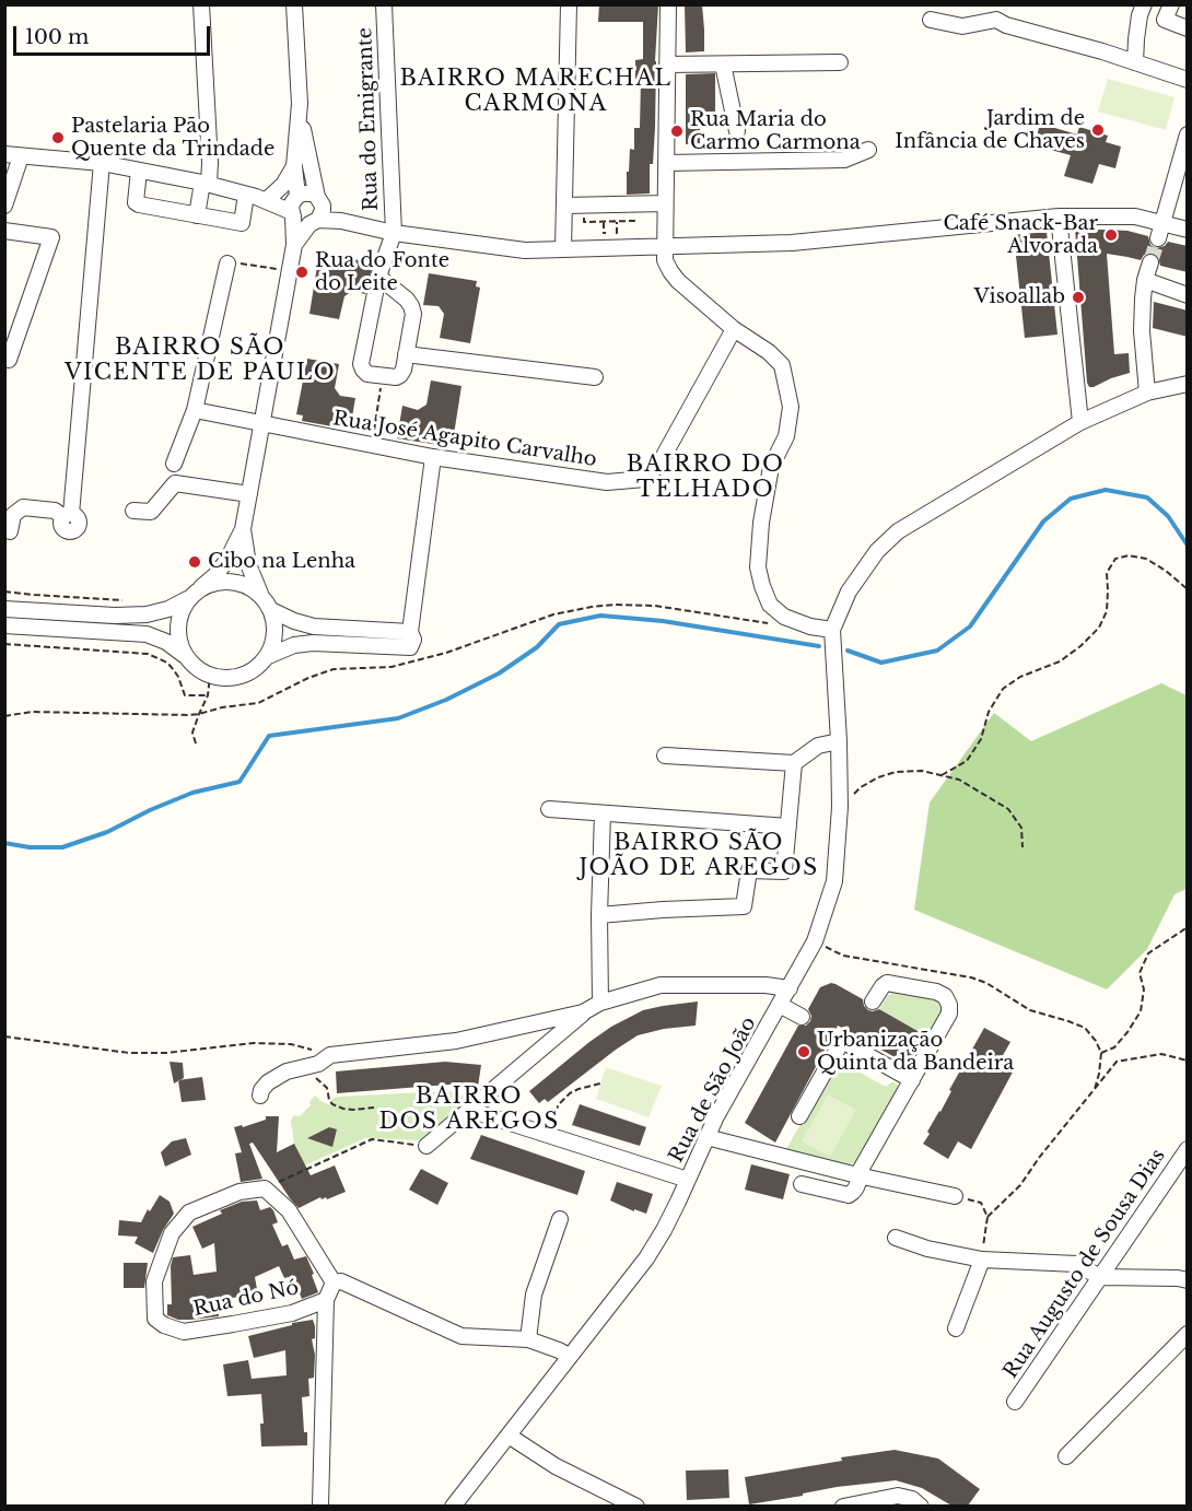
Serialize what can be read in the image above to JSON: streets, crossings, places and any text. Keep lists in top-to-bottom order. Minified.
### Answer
{"streets":{"street":["Rua do Emigrante","Rua José Agapito Carvalho","Rua de São João","Rua Augusto de Sousa Dias","Rua do Nó"]},"districts":["BAIRRO MARECHAL CARMONA","BAIRRO SÃO VICENTE DE PAULO","BAIRRO DO TELHADO","BAIRRO SÃO JOÃO DE AREGOS","BAIRRO DOS AREGOS"],"places":["Jardim de Infância de Chaves","Rua Maria do Carmo Carmona","Pastelaria Pão Quente da Trindade","Café Snack-Bar Alvorada","Rua do Fonte do Leite","Visoallab","Cibo na Lenha","Urbanização Quinta da Bandeira"],"scale_bar":"100 m"}
